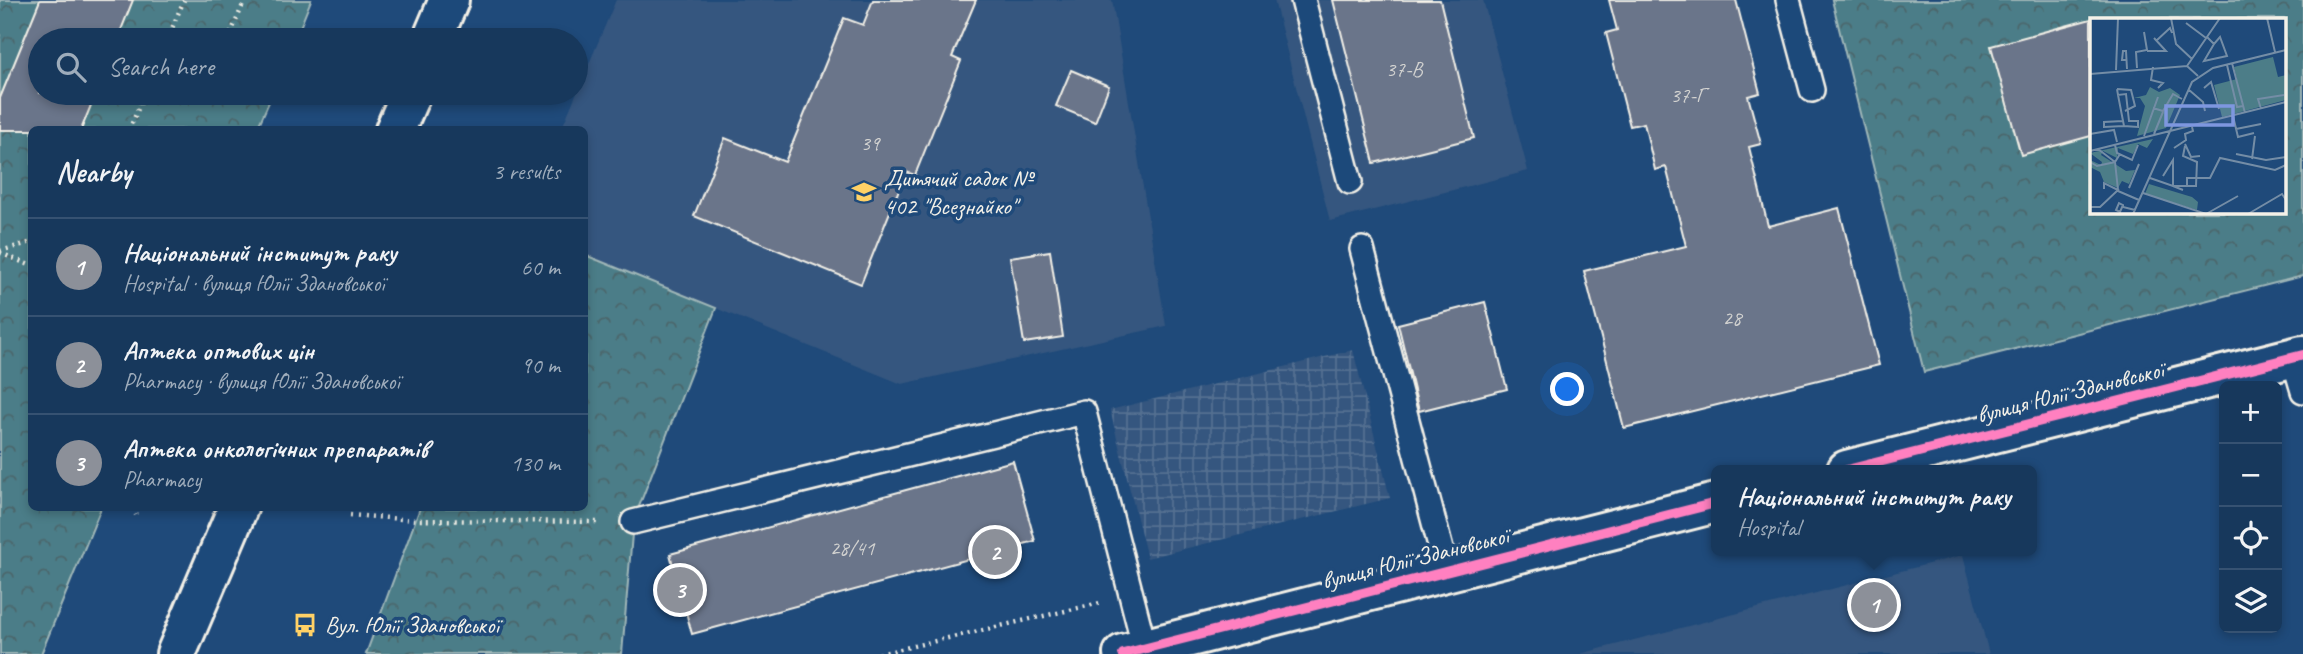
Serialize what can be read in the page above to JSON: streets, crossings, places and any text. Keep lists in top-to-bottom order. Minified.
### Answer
{"streets":{"street":["вулиця Юлії Здановської"]},"places":{"school or university":["Дитячий садок № 402 \"Всезнайко\""],"bus stop":["Вул. Юлії Здановської"]},"house_numbers":["37-В","37-Г","39","28","28/41"],"page":{"search":"Search here","heading":["Nearby","3 results"],"list":[{"mark":"1","name":"Національний інститут раку","note":"Hospital · вулиця Юлії Здановської","value":"60 m"},{"mark":"2","name":"Аптека оптових цін","note":"Pharmacy · вулиця Юлії Здановської","value":"90 m"},{"mark":"3","name":"Аптека онкологічних препаратів","note":"Pharmacy","value":"130 m"}],"map_buttons":["+","−"],"popup":["Національний інститут раку","Hospital"],"pins":["2","3","1"]}}
